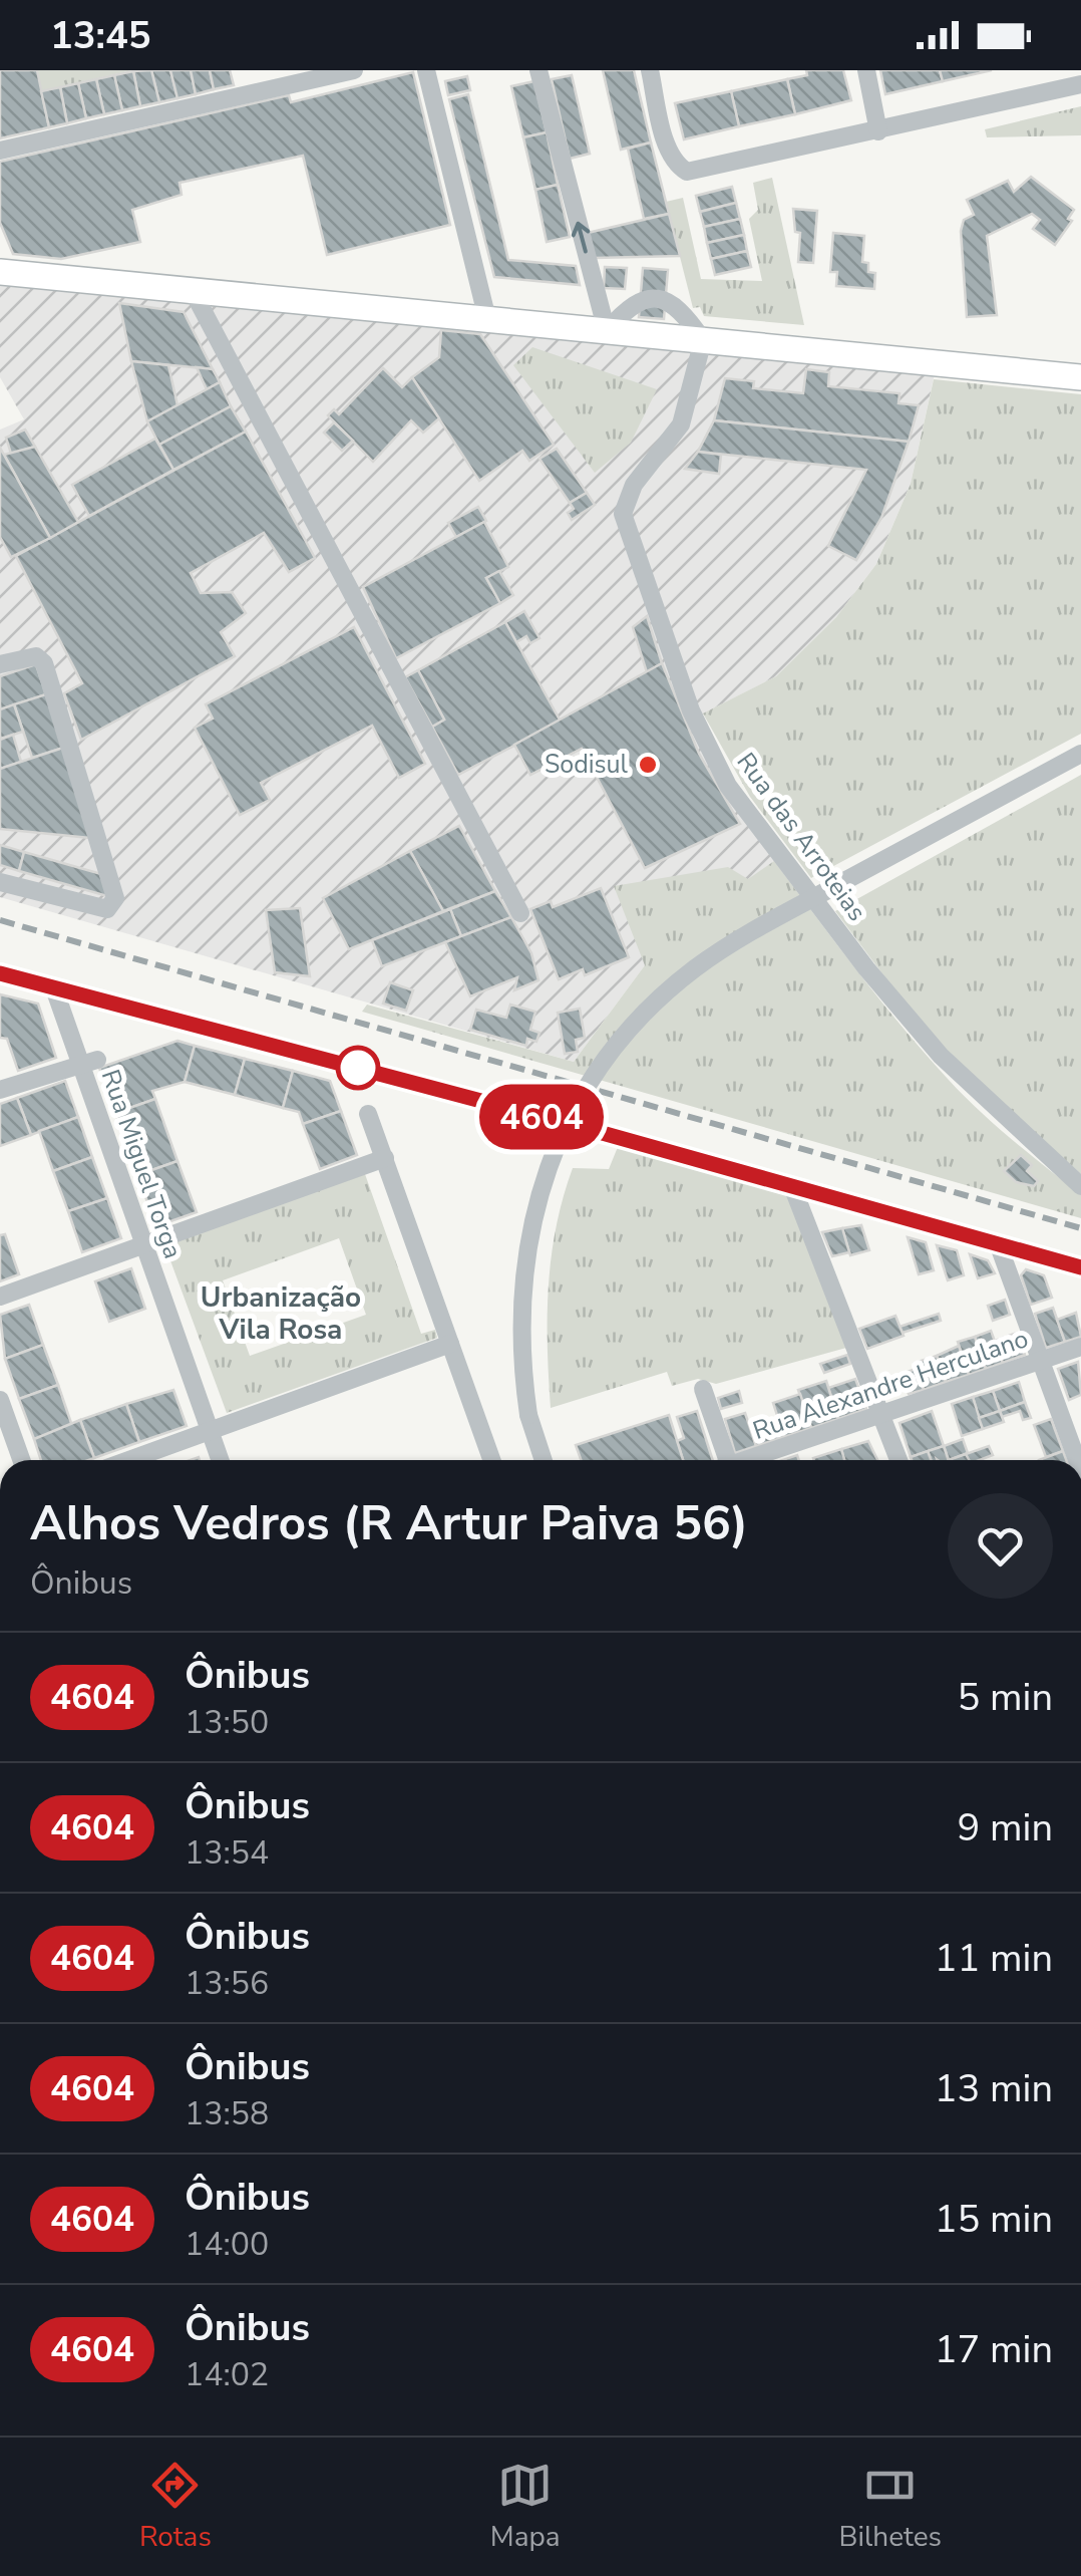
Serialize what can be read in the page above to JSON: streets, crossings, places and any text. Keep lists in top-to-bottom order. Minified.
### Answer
{"streets":{"street":["Rua das Arroteias","Rua Miguel Torga","Rua Alexandre Herculano"]},"districts":["Urbanização Vila Rosa"],"places":["Sodisul"],"lines":["bus line 4604"],"page":{"status":"13:45","on_map":"4604","heading":["Alhos Vedros (R Artur Paiva 56)","Ônibus"],"list":[{"mark":"4604","name":"Ônibus","note":"13:50","value":"5 min"},{"mark":"4604","name":"Ônibus","note":"13:54","value":"9 min"},{"mark":"4604","name":"Ônibus","note":"13:56","value":"11 min"},{"mark":"4604","name":"Ônibus","note":"13:58","value":"13 min"},{"mark":"4604","name":"Ônibus","note":"14:00","value":"15 min"},{"mark":"4604","name":"Ônibus","note":"14:02","value":"17 min"}],"tabs":["Rotas","Mapa","Bilhetes"]}}
